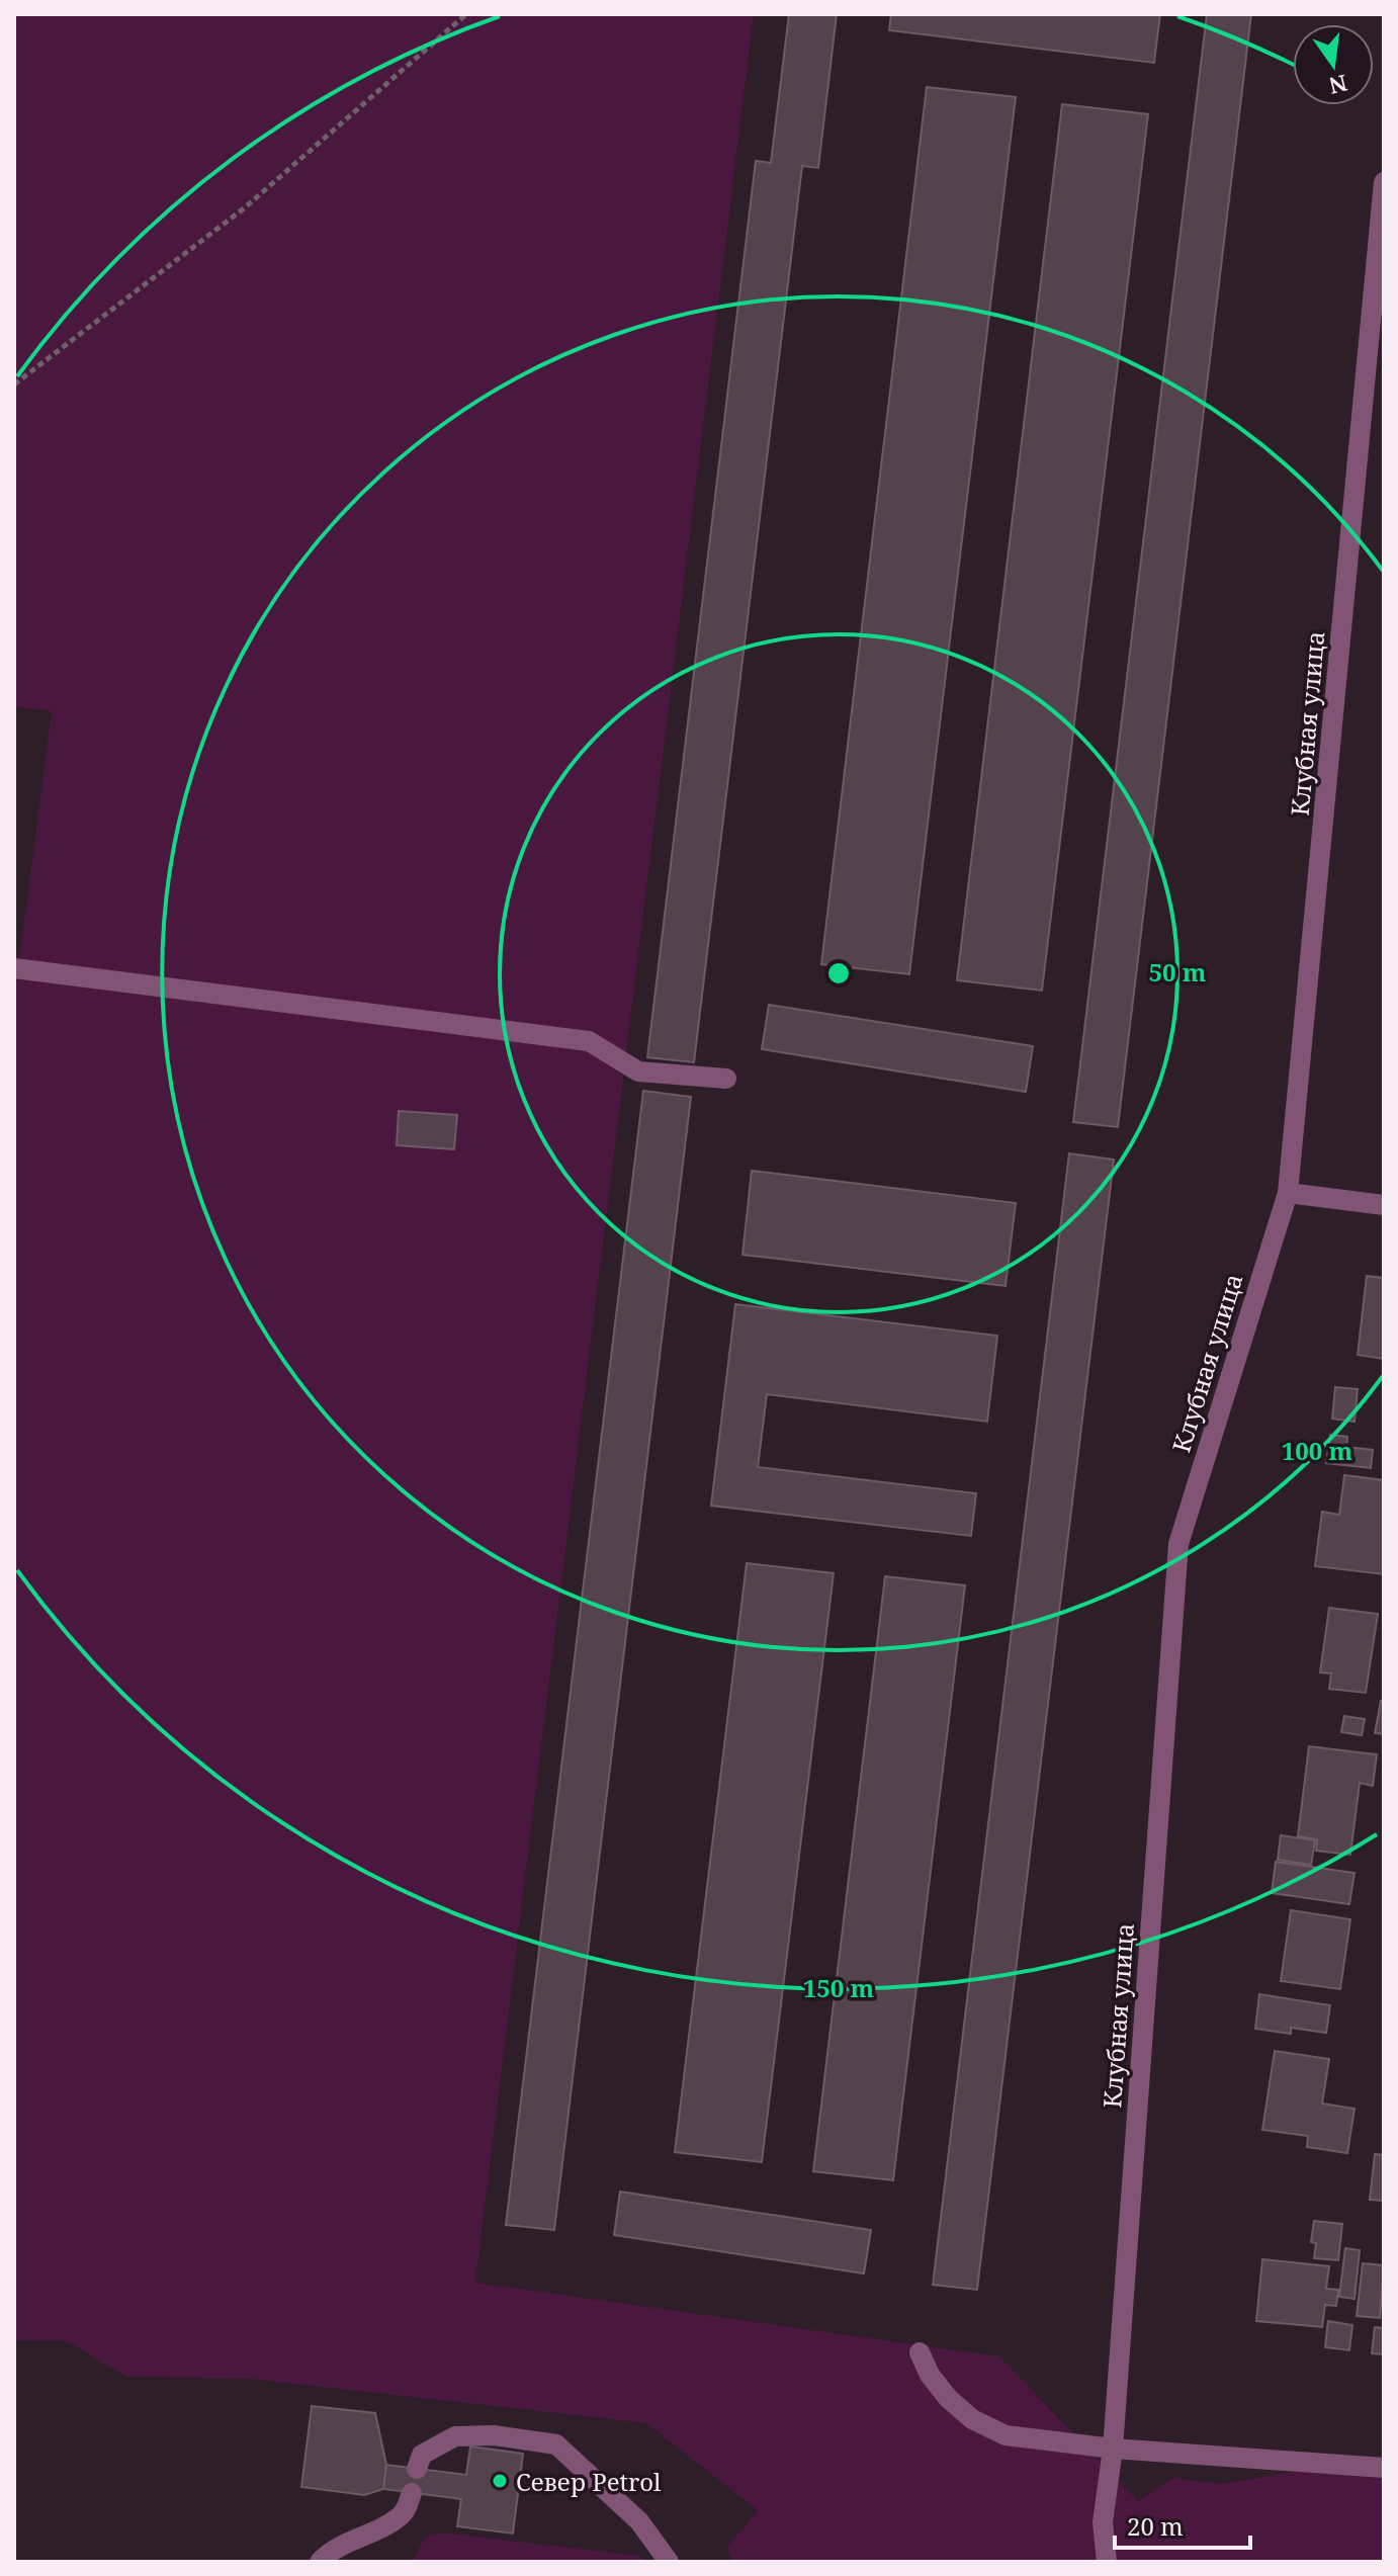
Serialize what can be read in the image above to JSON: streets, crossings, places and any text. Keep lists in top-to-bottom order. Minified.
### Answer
{"streets":{"street":["Клубная улица"]},"places":["Север Petrol"],"scale_bar":"20 m","north":"bottom","rings":["50 m","100 m","150 m"]}
